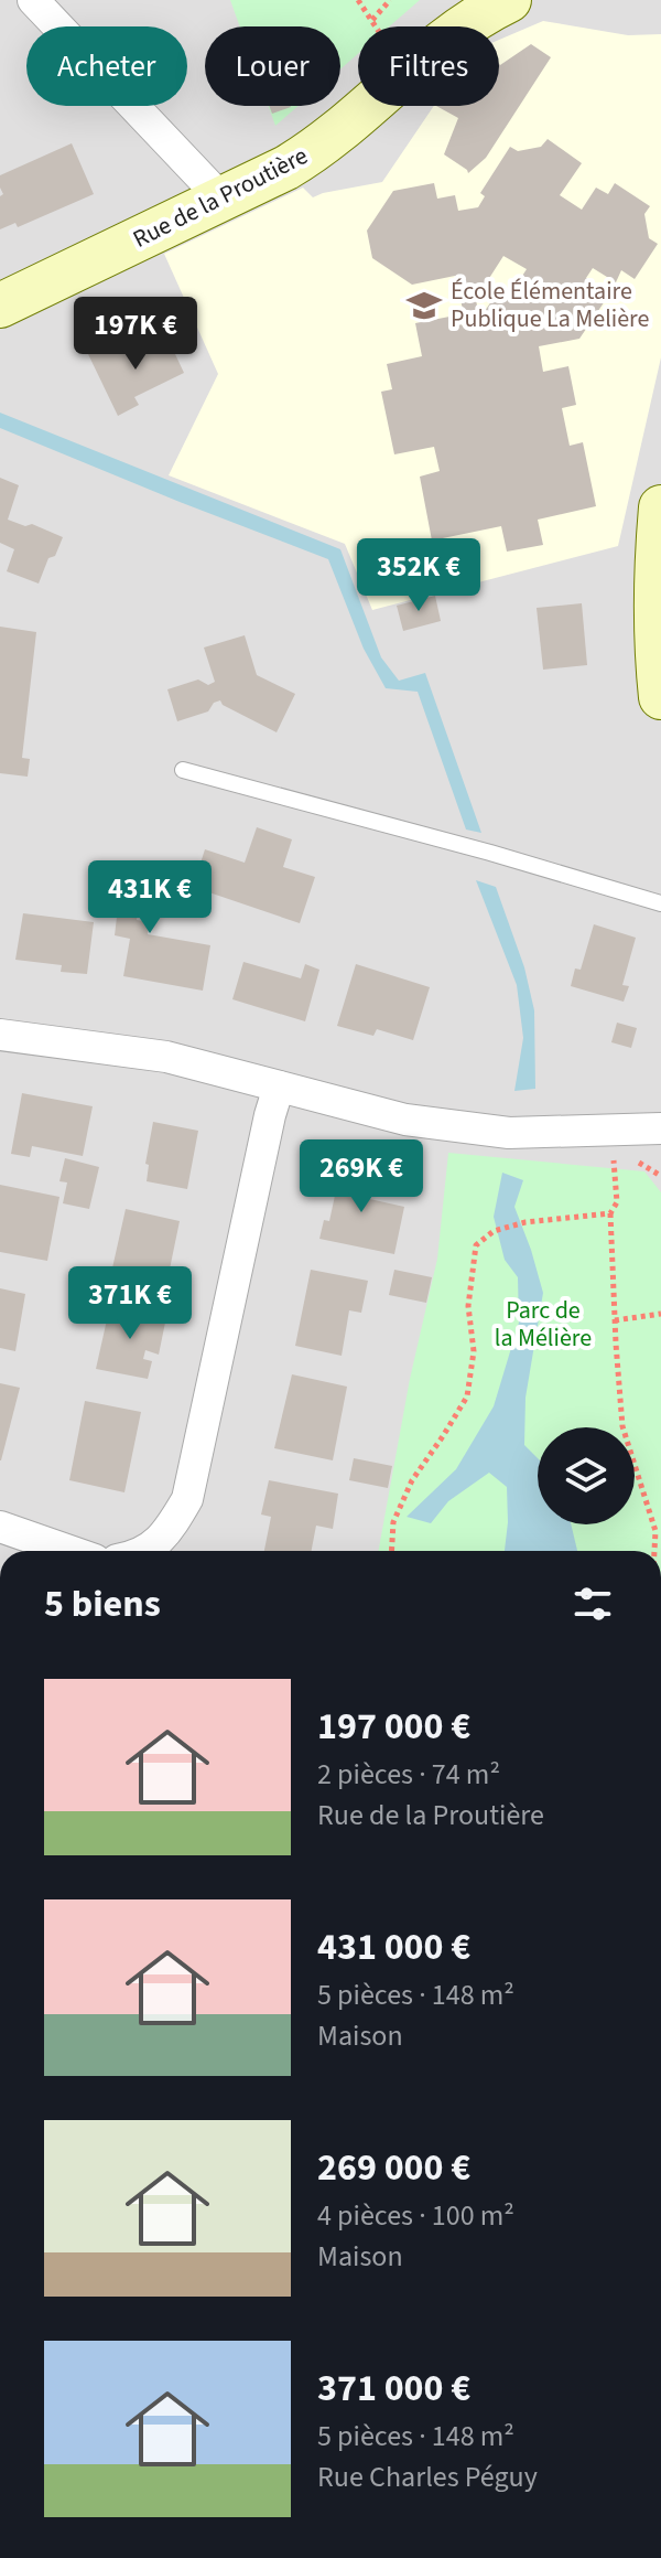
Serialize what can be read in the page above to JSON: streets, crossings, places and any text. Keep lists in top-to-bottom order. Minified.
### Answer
{"streets":{"street":["Rue de la Proutière"]},"parks":["Parc de la Mélière"],"places":{"school or university":["École Élémentaire Publique La Melière"]},"page":{"chip":["Acheter","Louer","Filtres"],"price":["197K €","352K €","431K €","269K €","371K €"],"heading":"5 biens","list":[{"name":"197 000 €","note":"2 pièces · 74 m² · Rue de la Proutière"},{"name":"431 000 €","note":"5 pièces · 148 m² · Maison"},{"name":"269 000 €","note":"4 pièces · 100 m² · Maison"},{"name":"371 000 €","note":"5 pièces · 148 m² · Rue Charles Péguy"}]}}
